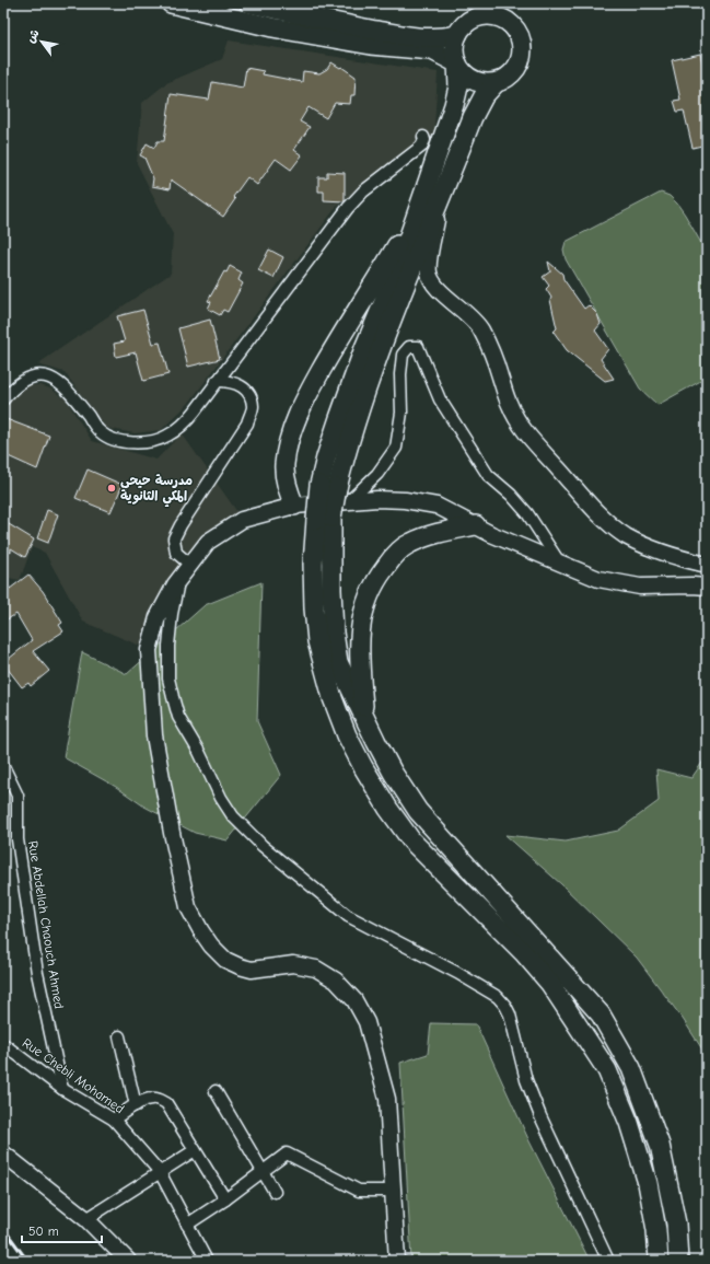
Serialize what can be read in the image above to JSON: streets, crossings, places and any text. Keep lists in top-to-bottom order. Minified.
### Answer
{"streets":{"street":["Rue Abdellah Chaouch Ahmed","Rue Chebli Mohamed"]},"crossings":[["Rue Abdellah Chaouch Ahmed","Rue Chebli Mohamed"]],"places":["مدرسة حيحي المكي الثانوية"],"scale_bar":"50 m","north":"top left"}
